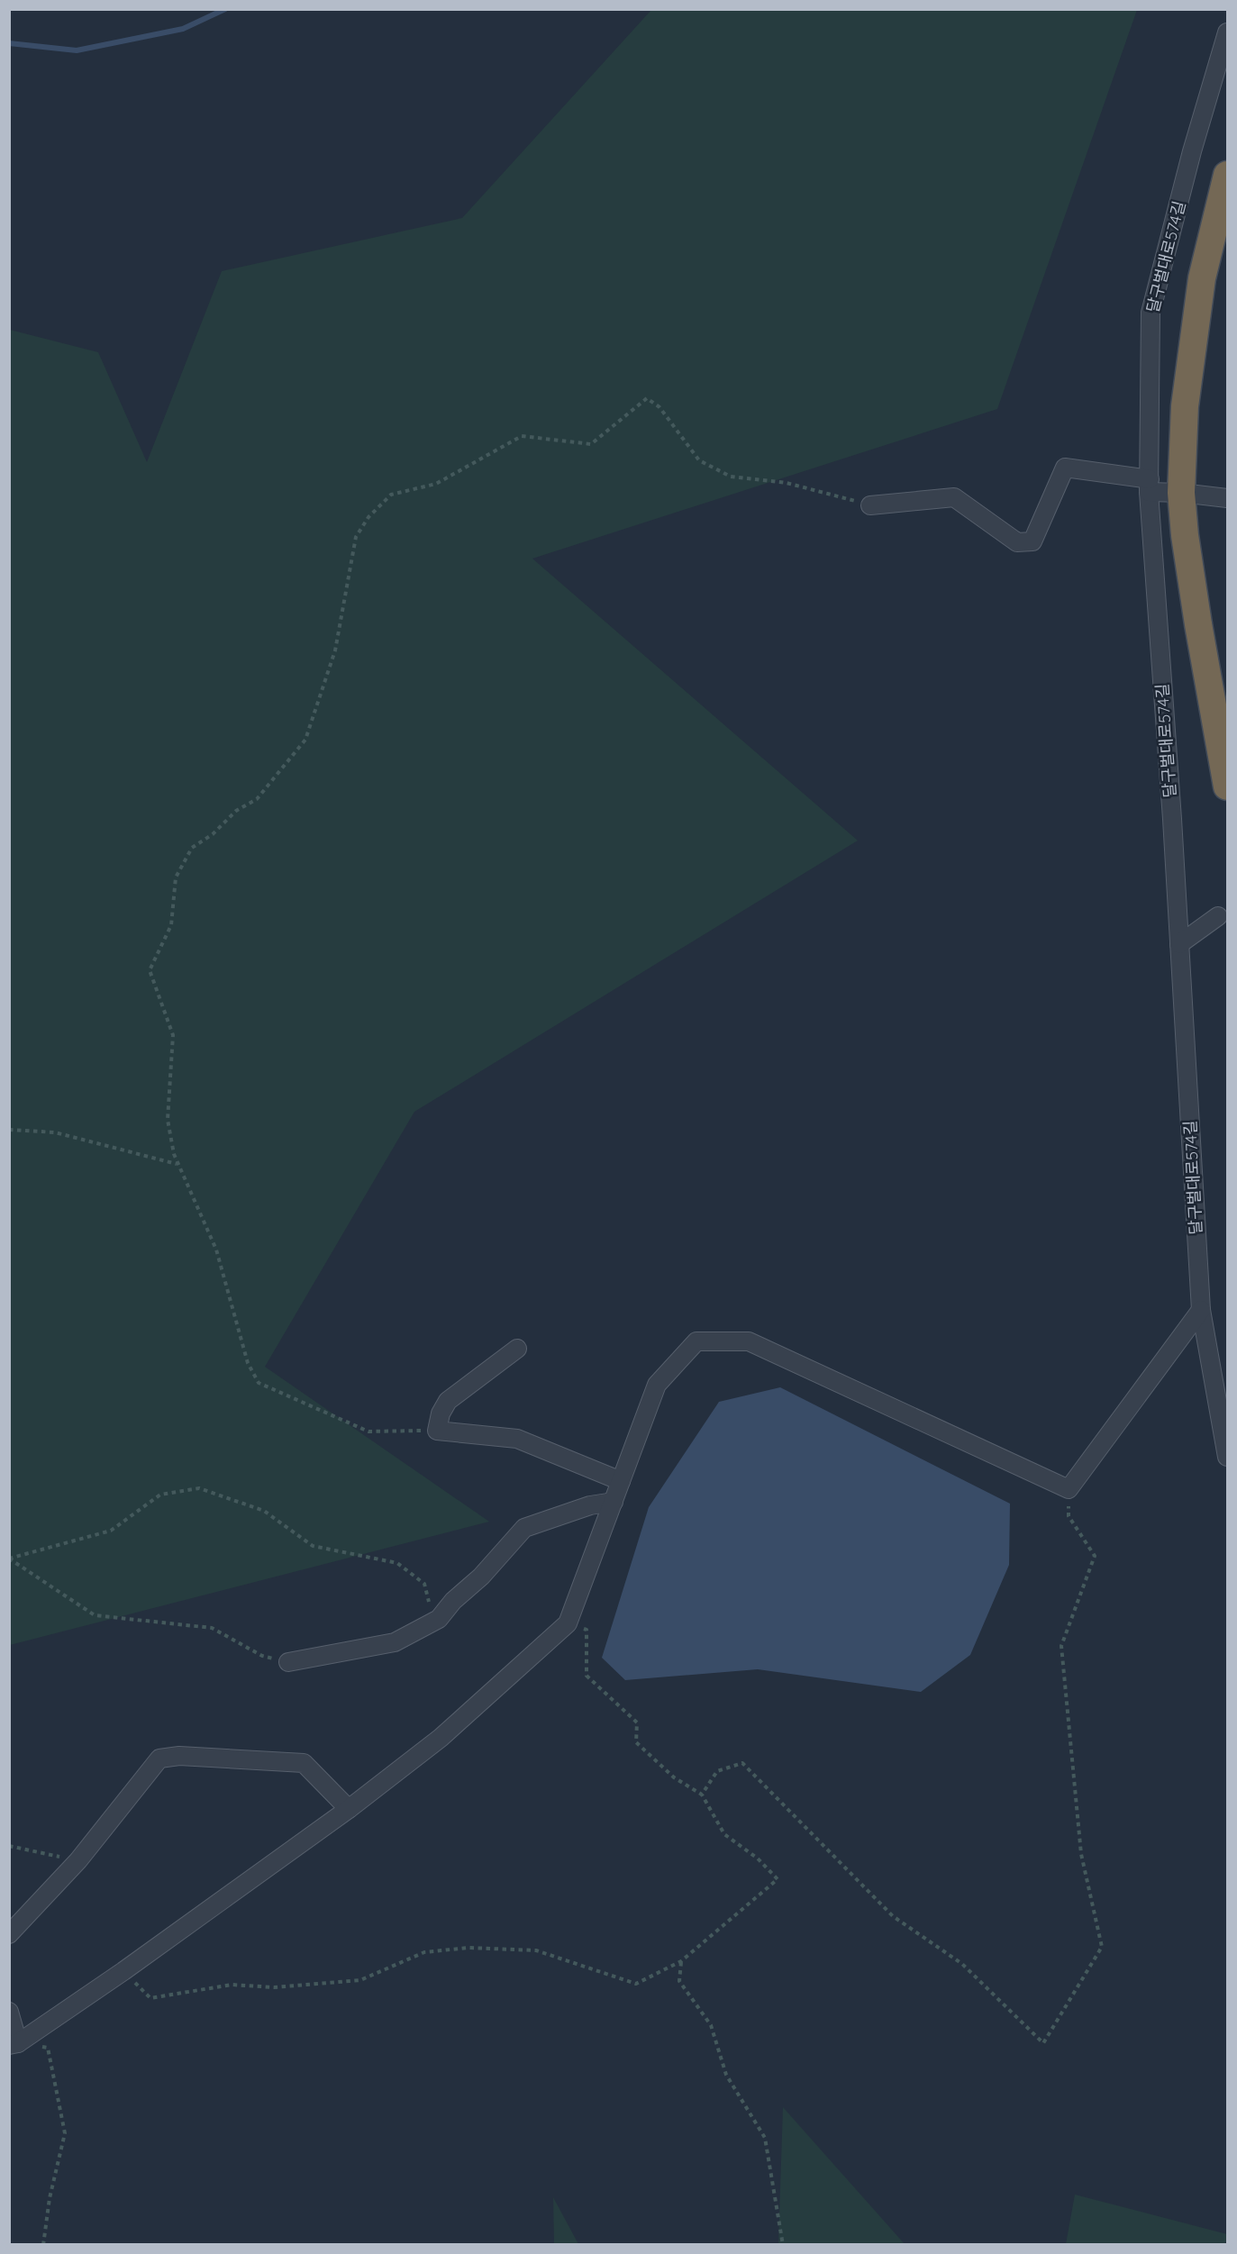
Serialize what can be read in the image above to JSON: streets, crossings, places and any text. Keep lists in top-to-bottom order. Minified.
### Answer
{"streets":{"street":["달구벌대로574길"]}}
